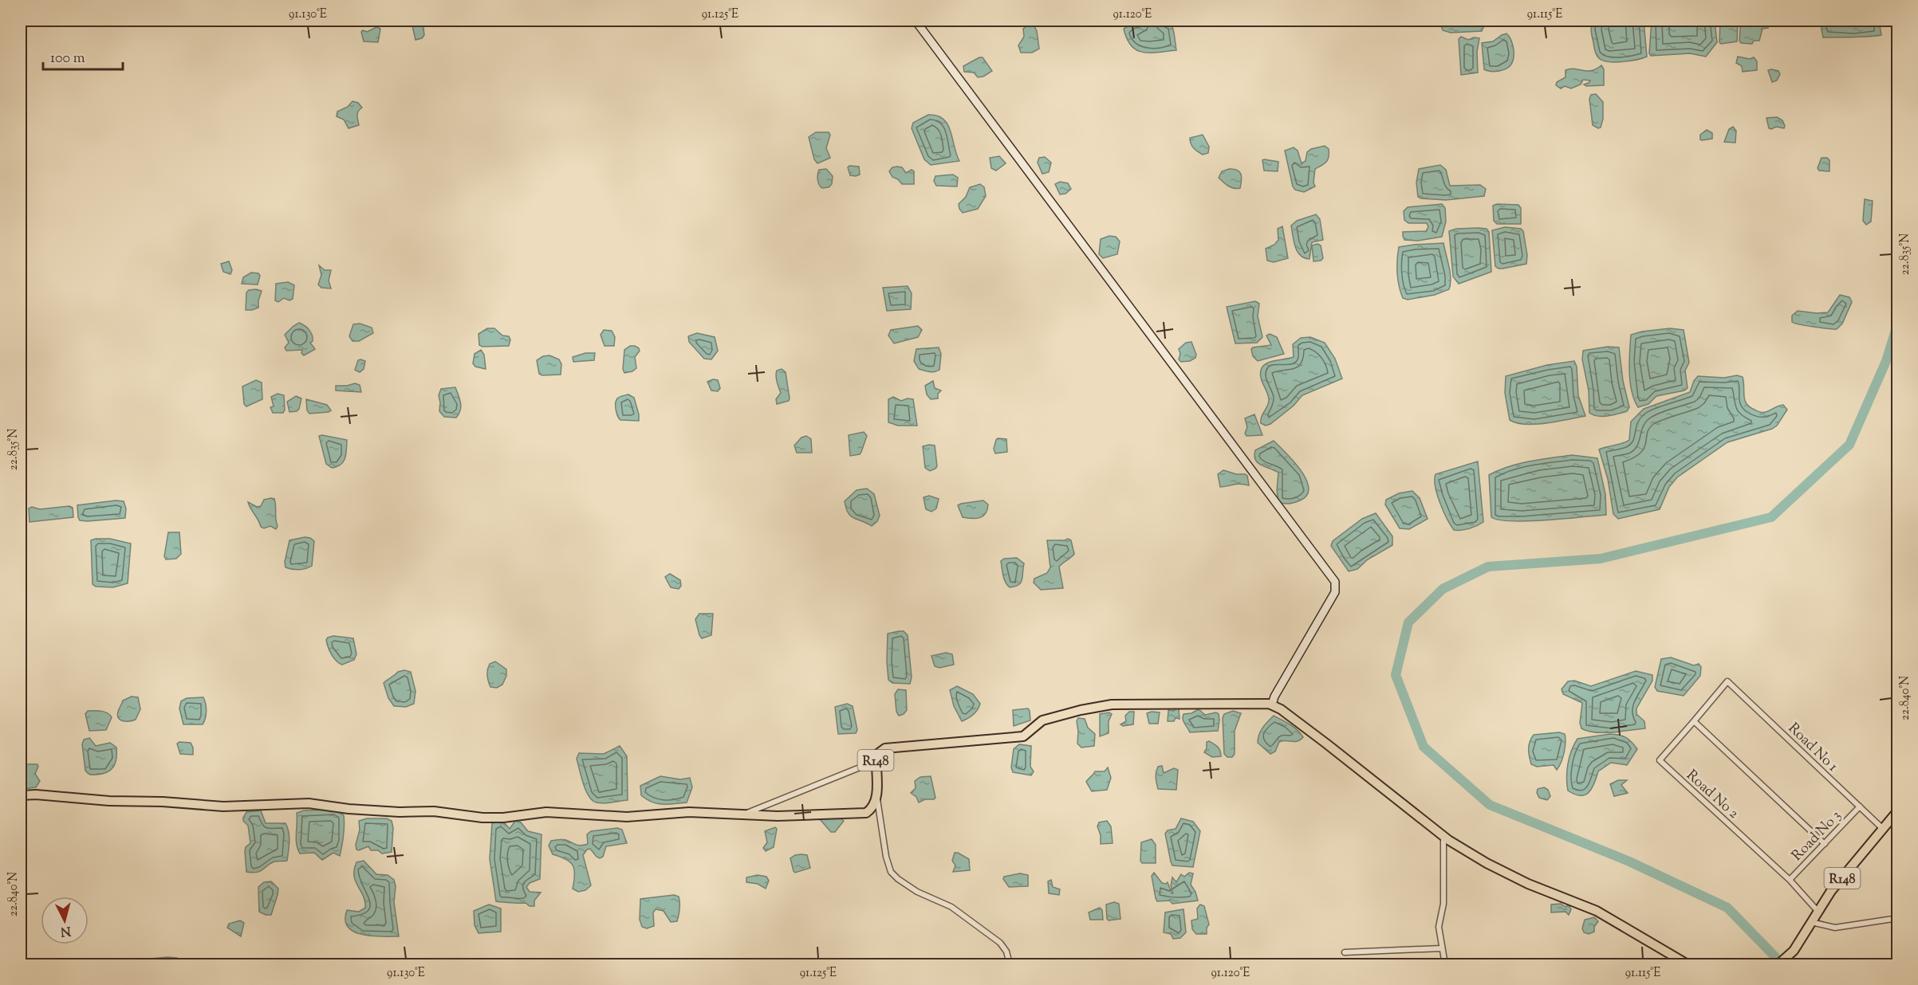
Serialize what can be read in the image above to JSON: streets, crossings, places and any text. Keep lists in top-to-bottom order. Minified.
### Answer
{"streets":{"main road":["R148"],"street":["Road No 1","Road No 2","Road No 3"]},"crossings":[["Road No 1","R148"],["Road No 1","Road No 2"],["Road No 1","Road No 3"],["Road No 2","Road No 3"]],"scale_bar":"100 m","north":"bottom","coordinates":["91.130°E","91.125°E","91.120°E","91.115°E","22.835°N","22.840°N"]}
